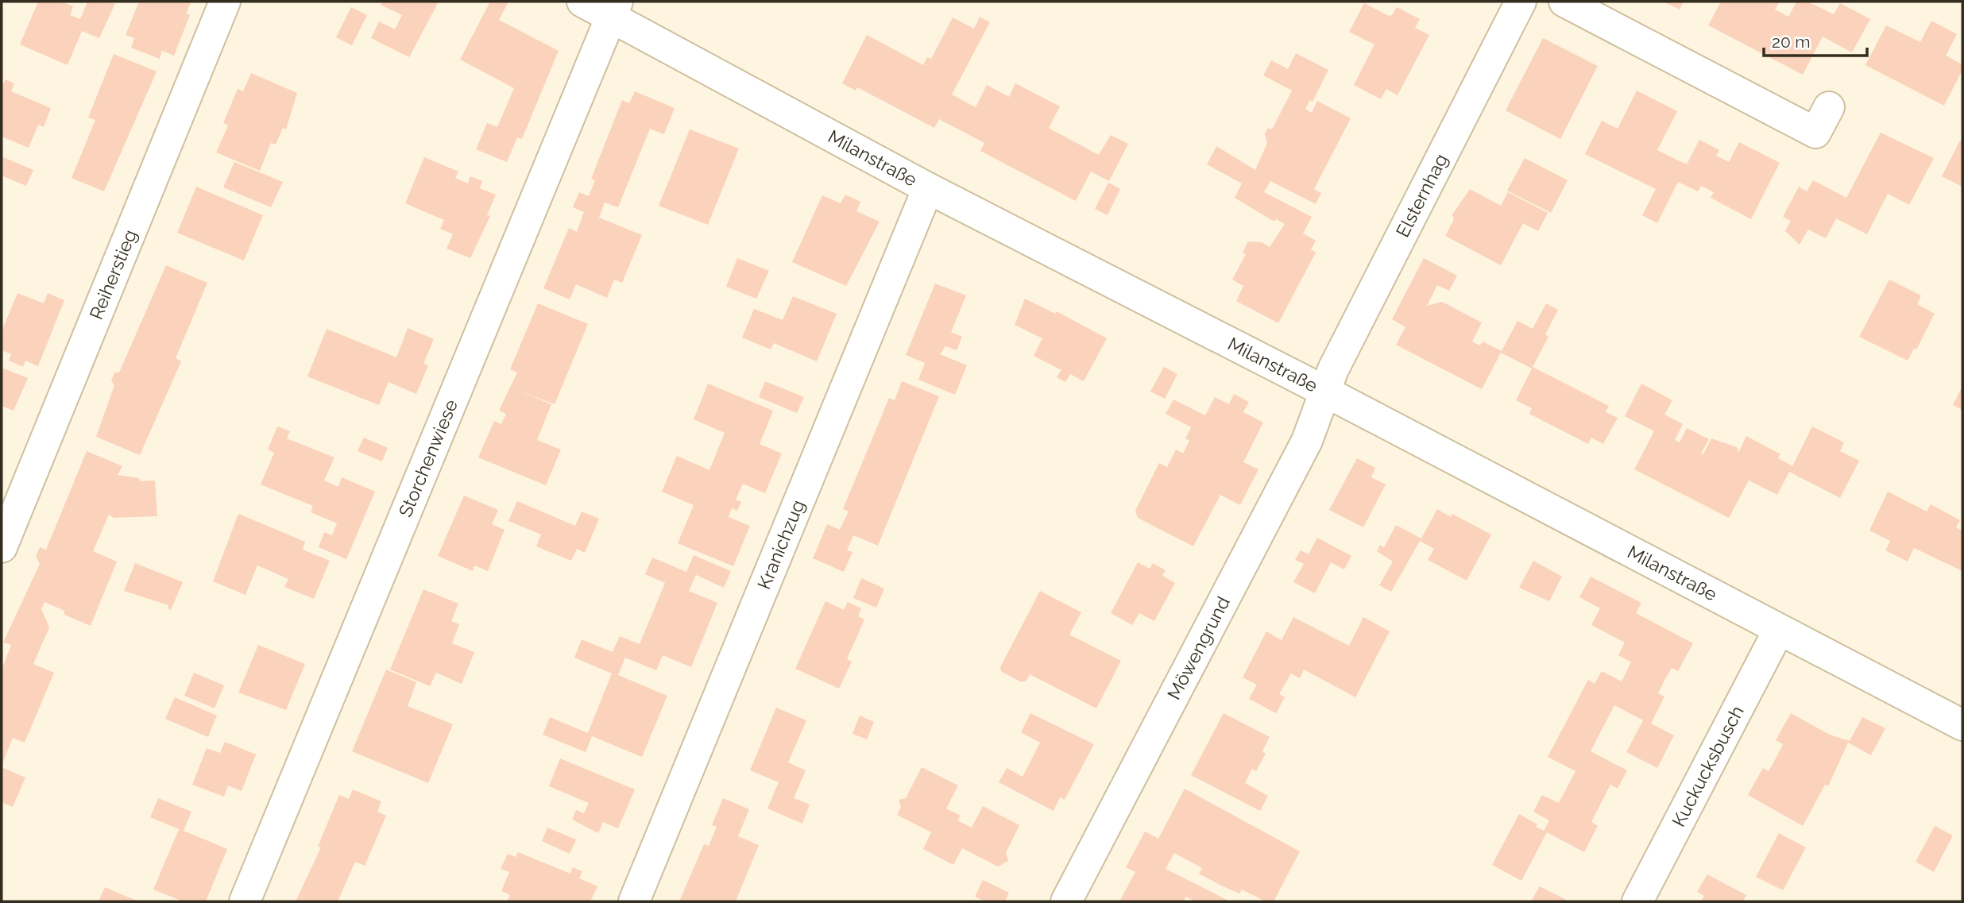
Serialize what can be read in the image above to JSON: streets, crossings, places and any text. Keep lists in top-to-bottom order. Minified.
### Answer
{"streets":{"street":["Milanstraße","Elsternhag","Reiherstieg","Storchenwiese","Kranichzug","Möwengrund","Kuckucksbusch"]},"crossings":[["Milanstraße","Elsternhag"],["Milanstraße","Storchenwiese"],["Milanstraße","Kranichzug"],["Milanstraße","Möwengrund"],["Milanstraße","Kuckucksbusch"],["Elsternhag","Möwengrund"]],"scale_bar":"20 m"}
